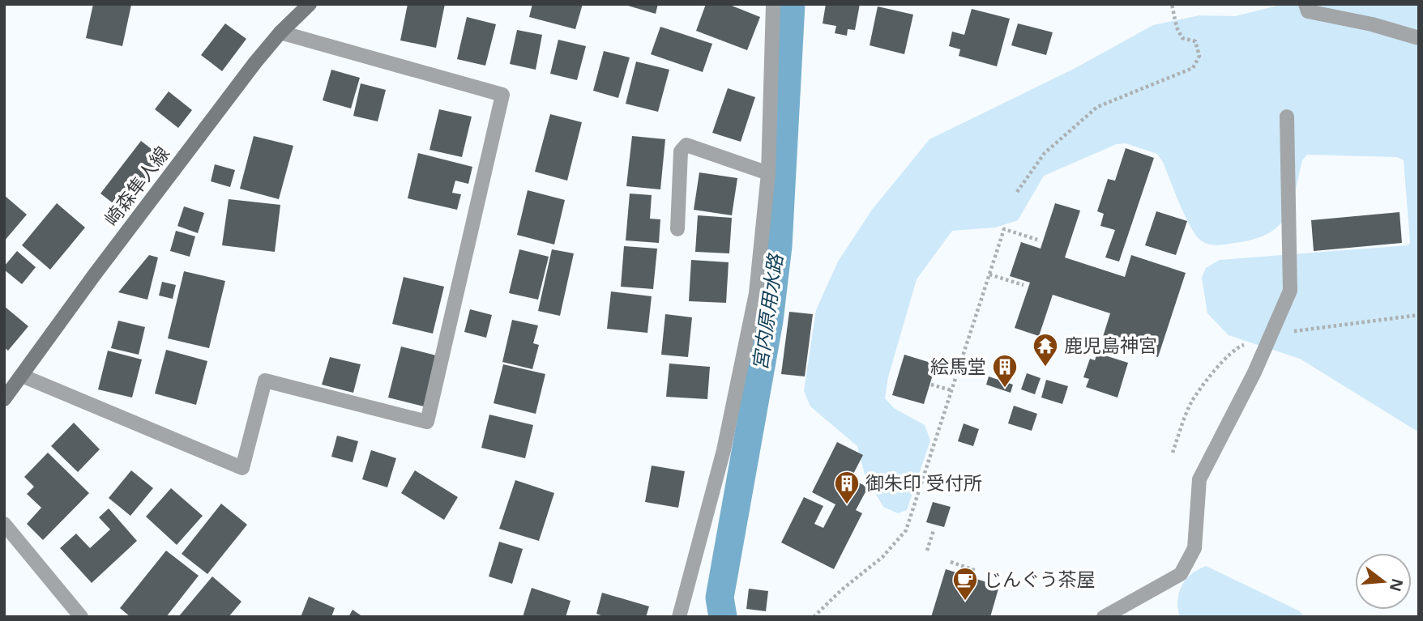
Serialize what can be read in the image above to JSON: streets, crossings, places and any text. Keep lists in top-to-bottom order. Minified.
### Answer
{"streets":{"main road":["崎森隼人線"]},"water":["宮内原用水路"],"places":{"temple":["鹿児島神宮"],"building":["絵馬堂","御朱印 受付所"],"cafe":["じんぐう茶屋"]},"north":"right"}
